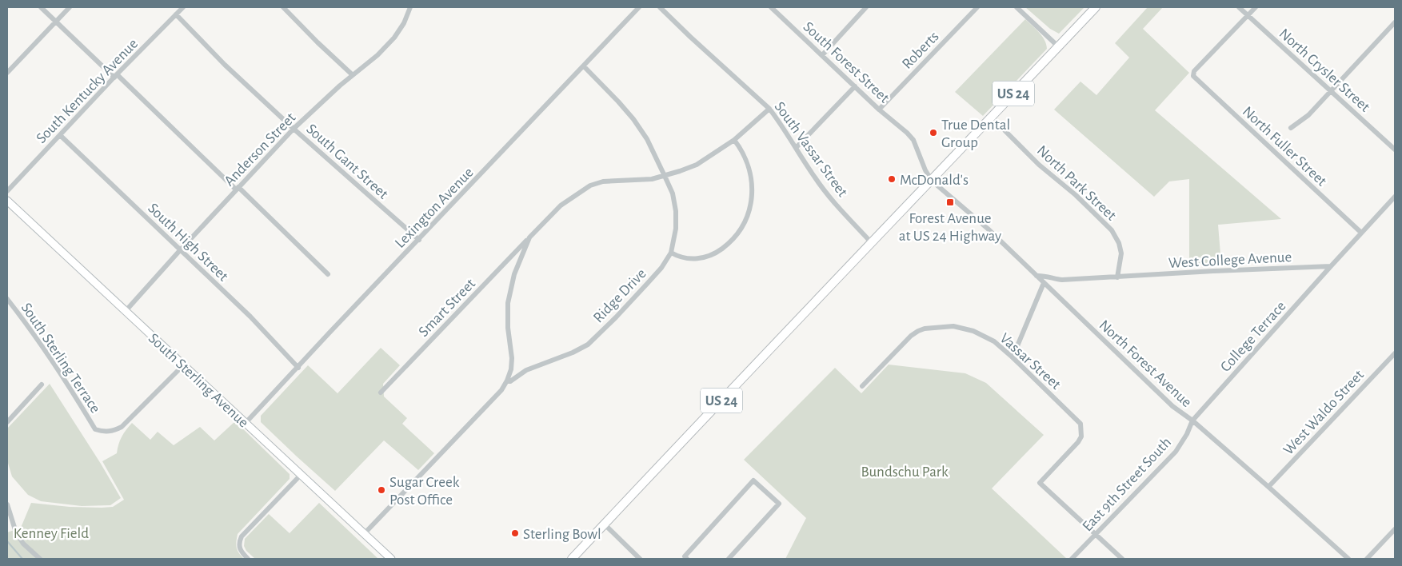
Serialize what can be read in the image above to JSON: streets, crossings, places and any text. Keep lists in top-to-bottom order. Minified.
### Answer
{"streets":{"main road":["US 24","South Sterling Avenue"],"street":["Roberts","South Forest Street","North Crysler Street","South Kentucky Avenue","North Fuller Street","Anderson Street","South Vassar Street","South Gant Street","North Park Street","Lexington Avenue","South High Street","West College Avenue","Ridge Drive","Smart Street","College Terrace","South Sterling Terrace","Vassar Street","North Forest Avenue","West Waldo Street","East 9th Street South"]},"crossings":[["Roberts","South Forest Street"],["South Forest Street","US 24"],["South Forest Street","North Forest Avenue"],["North Crysler Street","North Fuller Street"],["South Kentucky Avenue","South Gant Street"],["South Kentucky Avenue","South High Street"],["US 24","South Vassar Street"],["US 24","North Park Street"],["US 24","North Forest Avenue"],["Anderson Street","South Gant Street"],["Anderson Street","South High Street"],["Anderson Street","South Sterling Avenue"],["South Vassar Street","Smart Street"],["South Gant Street","Lexington Avenue"],["North Park Street","West College Avenue"],["Lexington Avenue","South High Street"],["Lexington Avenue","Ridge Drive"],["Lexington Avenue","South Sterling Avenue"],["West College Avenue","College Terrace"],["West College Avenue","North Forest Avenue"],["Ridge Drive","Smart Street"],["College Terrace","North Forest Avenue"],["College Terrace","East 9th Street South"],["South Sterling Terrace","South Sterling Avenue"],["Vassar Street","East 9th Street South"],["North Forest Avenue","West Waldo Street"],["North Forest Avenue","East 9th Street South"]],"parks":["Bundschu Park","Kenney Field"],"places":{"other":["True Dental Group","McDonald's","Sugar Creek Post Office","Sterling Bowl"],"transit":["Forest Avenue at US 24 Highway"]}}
